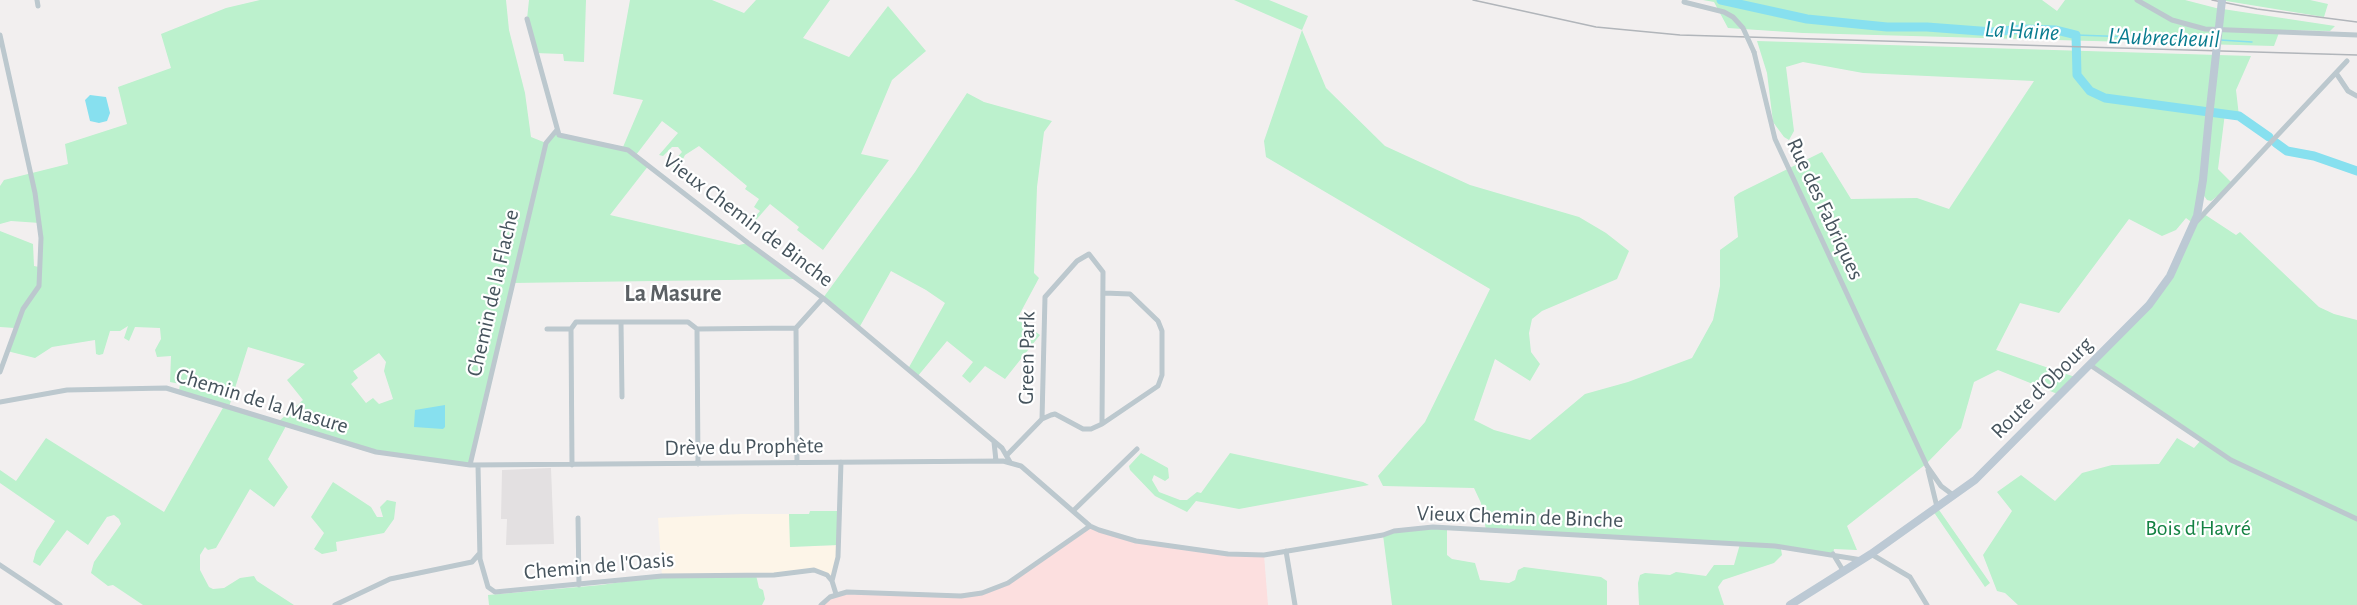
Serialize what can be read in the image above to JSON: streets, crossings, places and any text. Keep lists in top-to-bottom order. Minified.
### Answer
{"streets":{"main road":["Route d'Obourg"],"street":["Rue des Fabriques","Vieux Chemin de Binche","Chemin de la Flache","Green Park","Chemin de la Masure","Drève du Prophète","Chemin de l'Oasis"]},"crossings":[["Rue des Fabriques","Route d'Obourg"],["Vieux Chemin de Binche","Chemin de la Flache"],["Vieux Chemin de Binche","Green Park"],["Vieux Chemin de Binche","Route d'Obourg"],["Vieux Chemin de Binche","Drève du Prophète"],["Chemin de la Flache","Chemin de la Masure"],["Chemin de la Masure","Drève du Prophète"],["Chemin de la Masure","Chemin de l'Oasis"],["Drève du Prophète","Chemin de l'Oasis"]],"districts":["La Masure"],"water":["La Haine","L'Aubrecheuil"],"parks":["Bois d'Havré"]}
